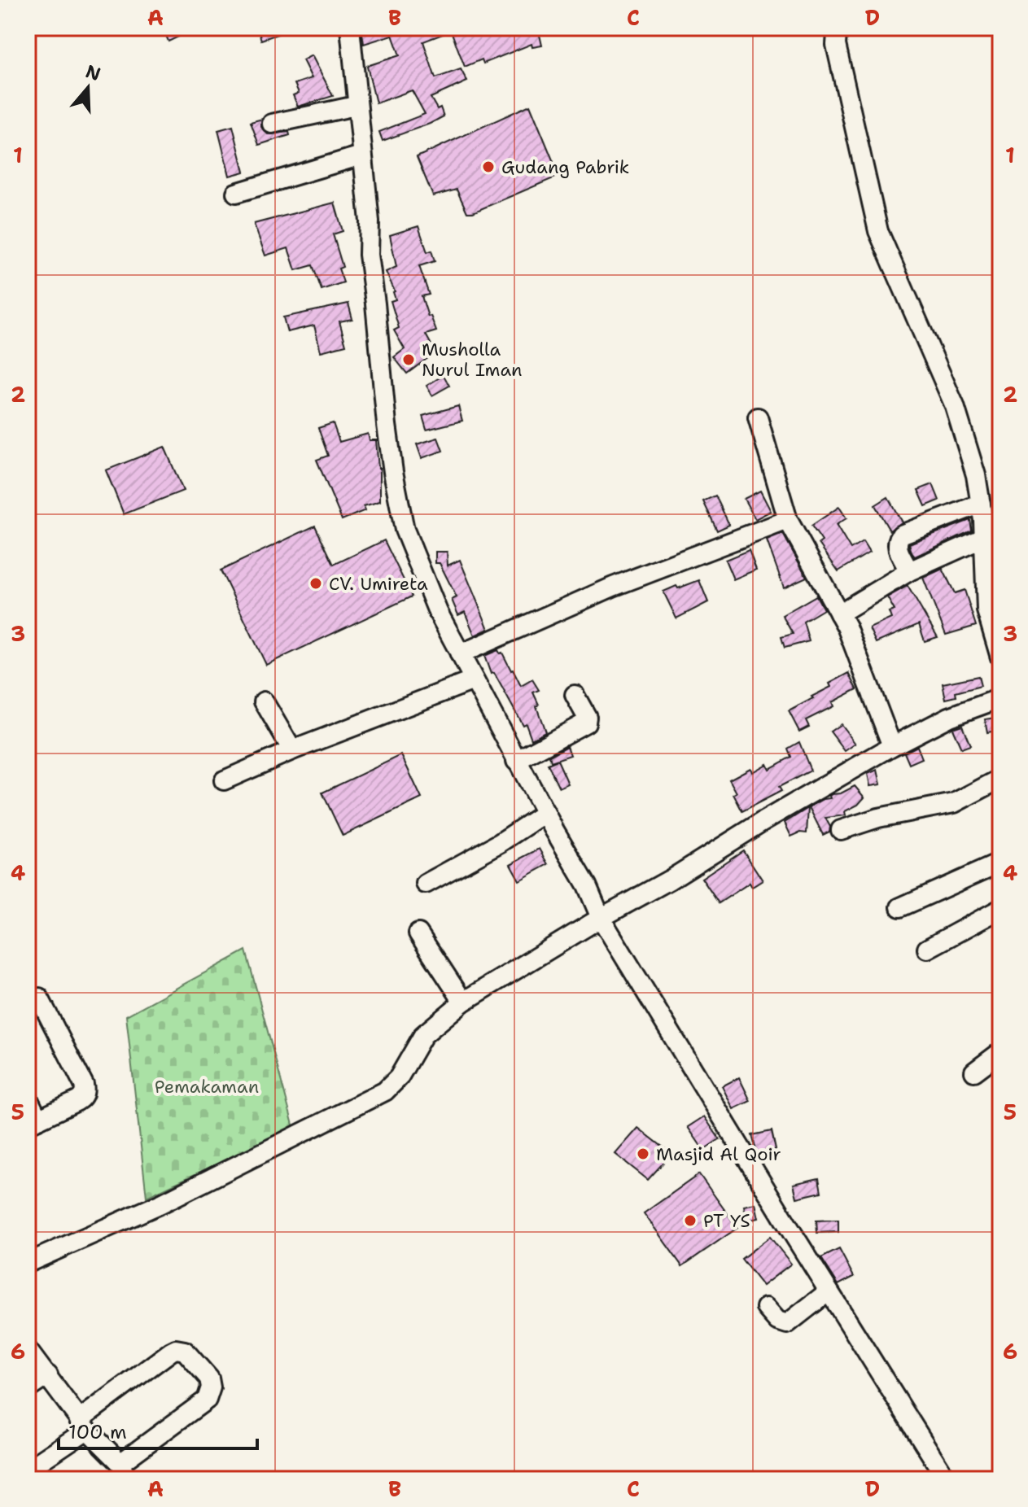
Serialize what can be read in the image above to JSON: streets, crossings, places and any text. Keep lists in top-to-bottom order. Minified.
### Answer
{"parks":["Pemakaman"],"places":["Gudang Pabrik","Musholla Nurul Iman","CV. Umireta","Masjid Al Qoir","PT YS"],"scale_bar":"100 m","north":"top","grid":{"columns":["A","B","C","D"],"rows":["1","2","3","4","5","6"]}}
